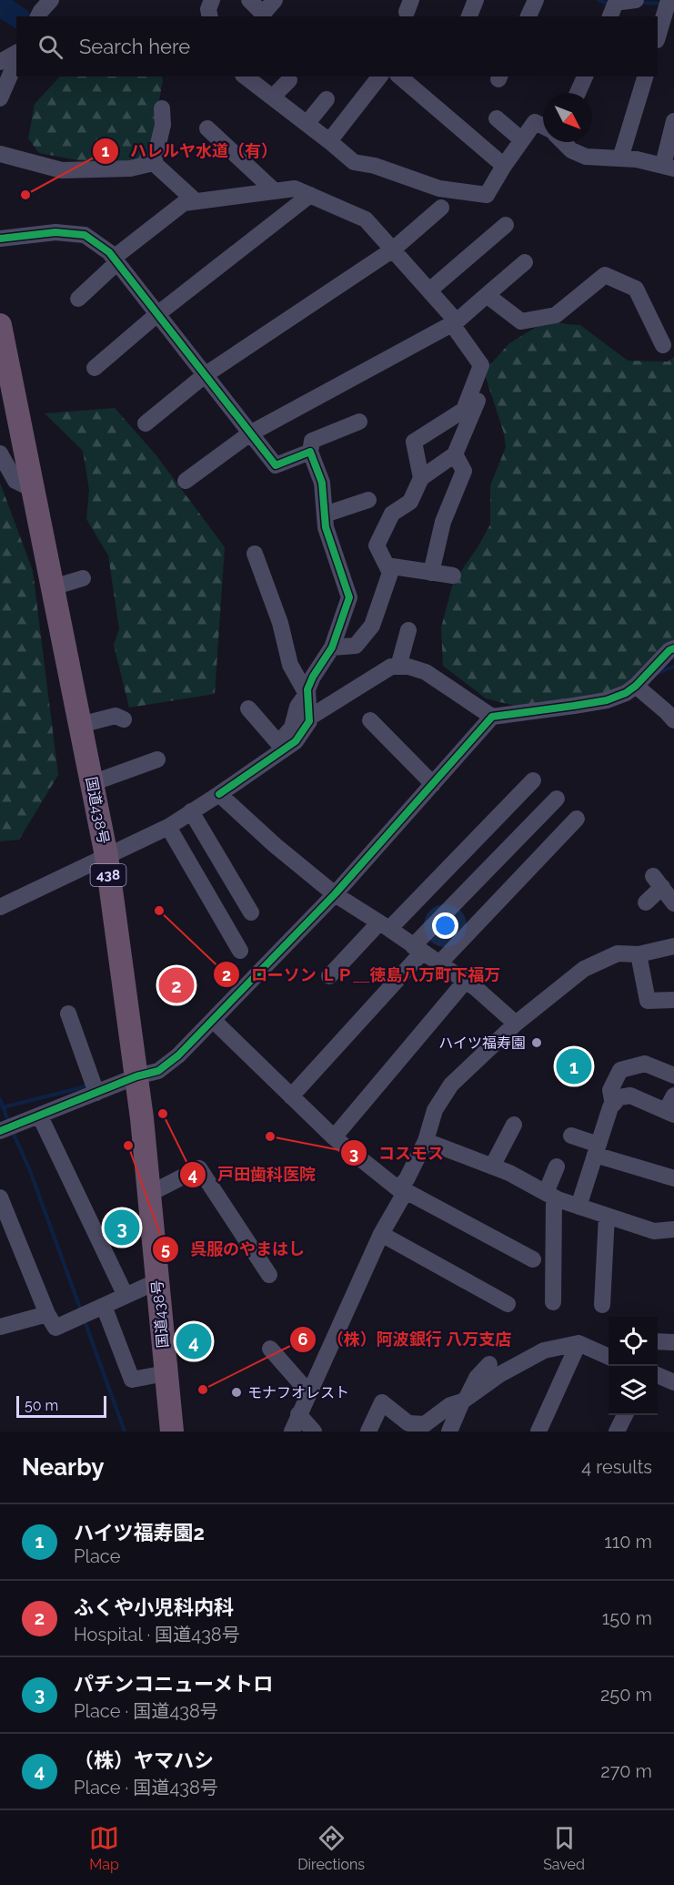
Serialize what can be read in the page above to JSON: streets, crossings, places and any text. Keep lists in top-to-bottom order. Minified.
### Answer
{"streets":{"highway":["国道438号","438"]},"places":["ハレルヤ水道（有）","ローソン ＬＰ＿徳島八万町下福万","ハイツ福寿園","戸田歯科医院","コスモス","呉服のやまはし","（株）阿波銀行 八万支店","モナフオレスト"],"scale_bar":"50 m","north":"bottom right","page":{"search":"Search here","pins":["2","1","3","4"],"scale":"50 m","heading":["Nearby","4 results"],"list":[{"mark":"1","name":"ハイツ福寿園2","note":"Place","value":"110 m"},{"mark":"2","name":"ふくや小児科内科","note":"Hospital · 国道438号","value":"150 m"},{"mark":"3","name":"パチンコニューメトロ","note":"Place · 国道438号","value":"250 m"},{"mark":"4","name":"（株）ヤマハシ","note":"Place · 国道438号","value":"270 m"}],"nav":["Map","Directions","Saved"]}}
